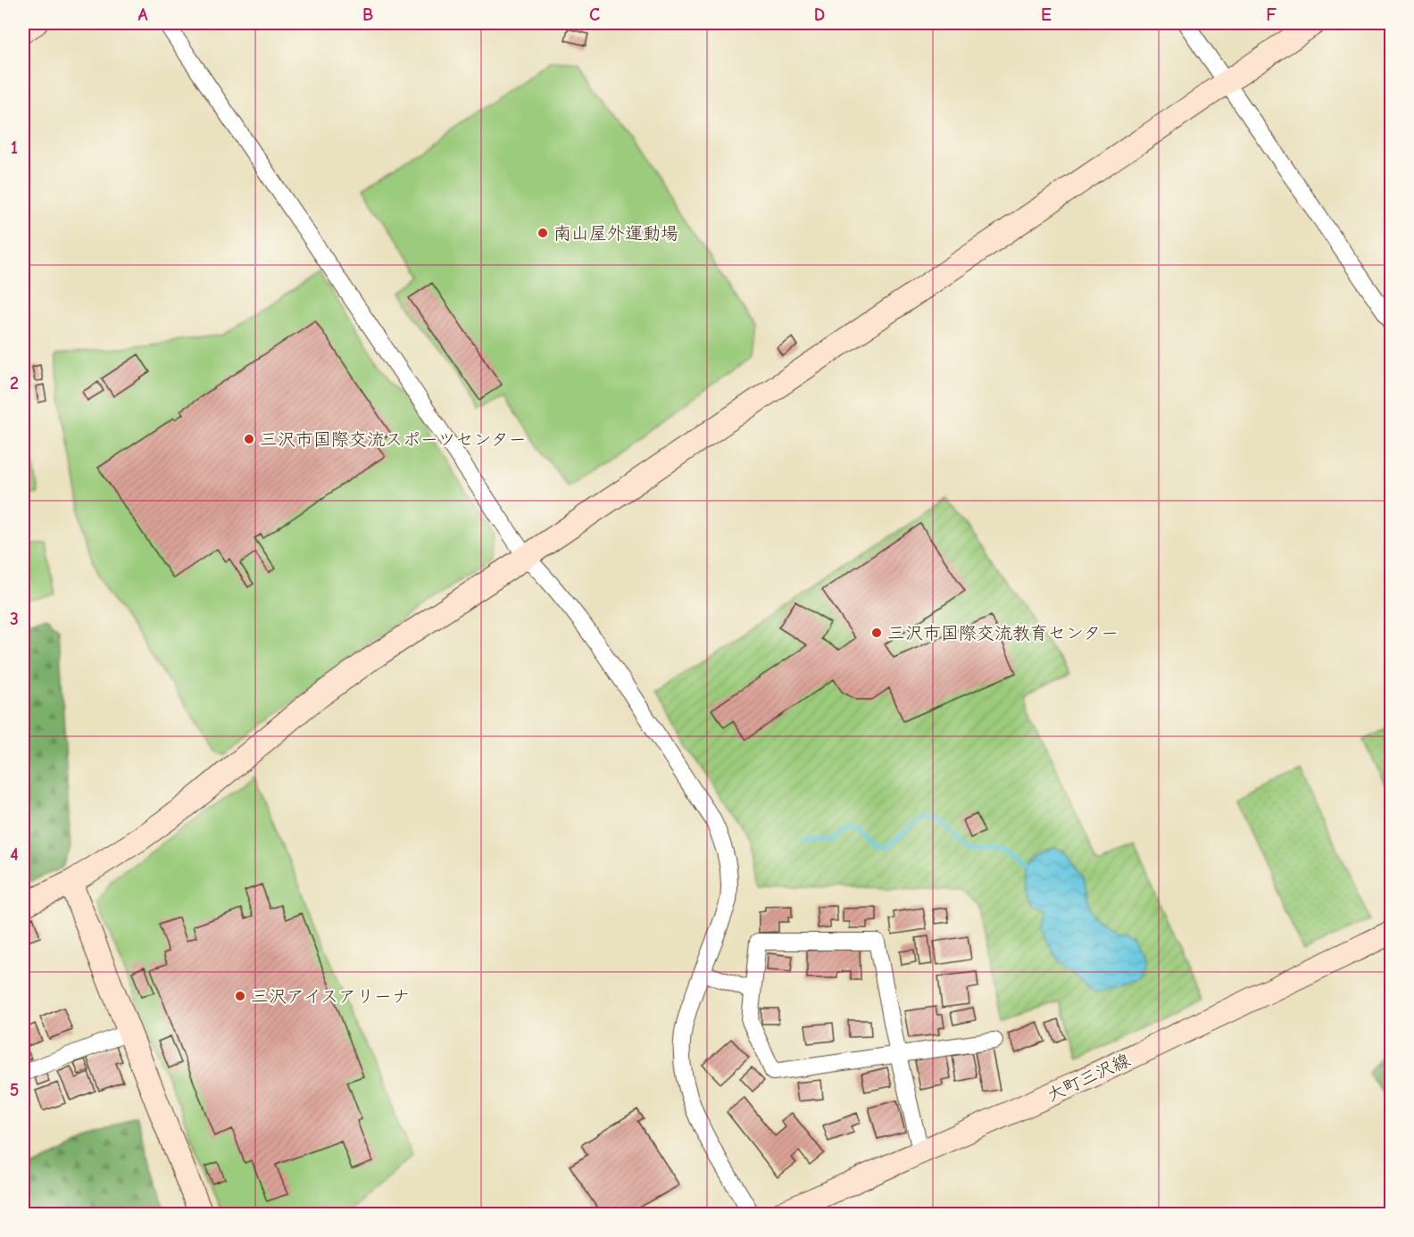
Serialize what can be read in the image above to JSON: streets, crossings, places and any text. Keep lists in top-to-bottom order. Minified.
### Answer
{"streets":{"street":["大町三沢線"]},"places":["南山屋外運動場","三沢市国際交流スポーツセンター","三沢市国際交流教育センター","三沢アイスアリーナ"],"grid":{"columns":["A","B","C","D","E","F"],"rows":["1","2","3","4","5"]}}
